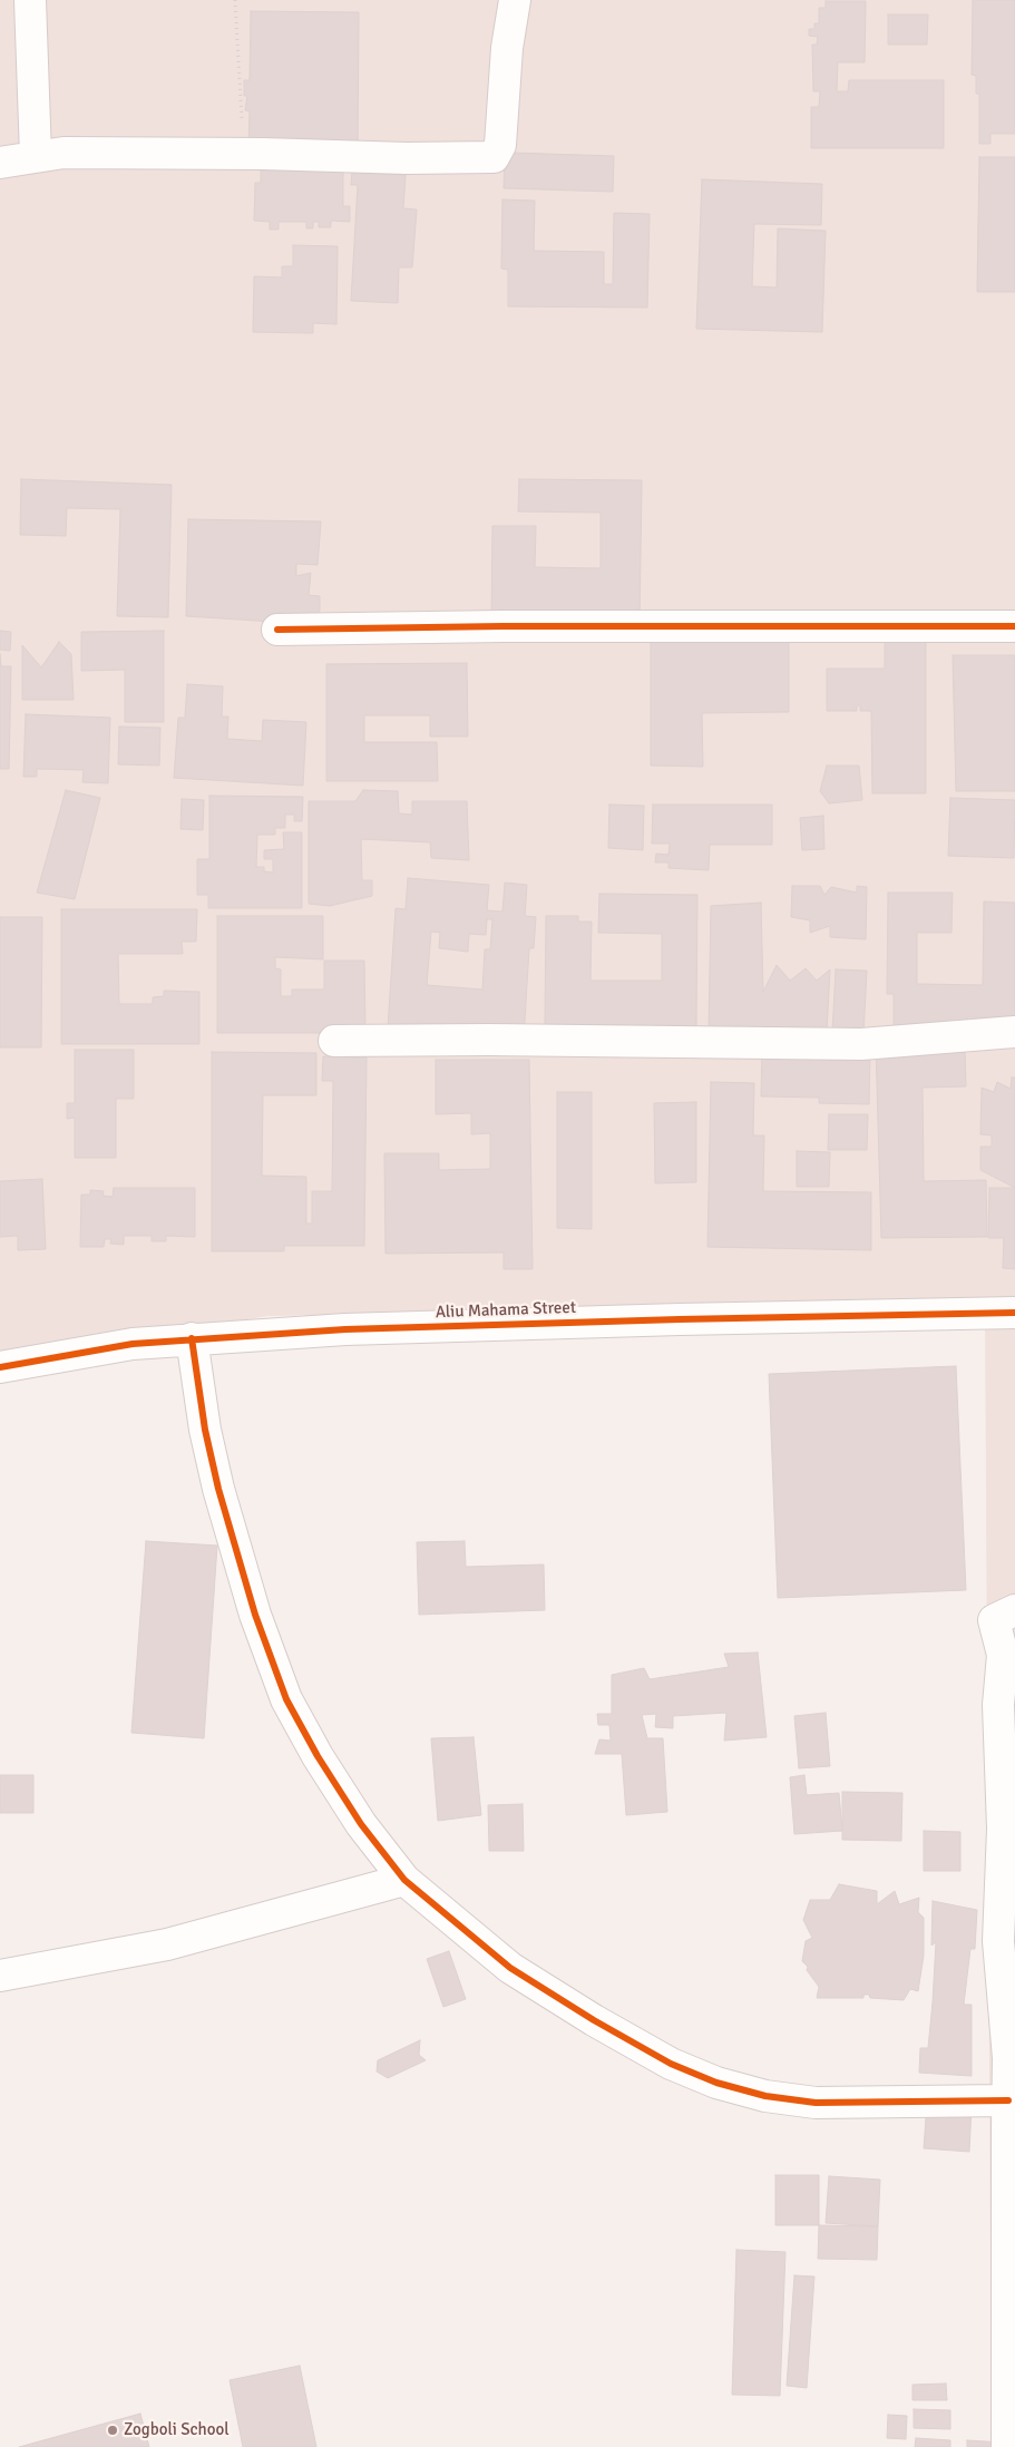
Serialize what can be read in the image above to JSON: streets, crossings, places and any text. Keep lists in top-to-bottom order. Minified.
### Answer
{"streets":{"street":["Aliu Mahama Street"]},"places":["Zogboli School"]}
